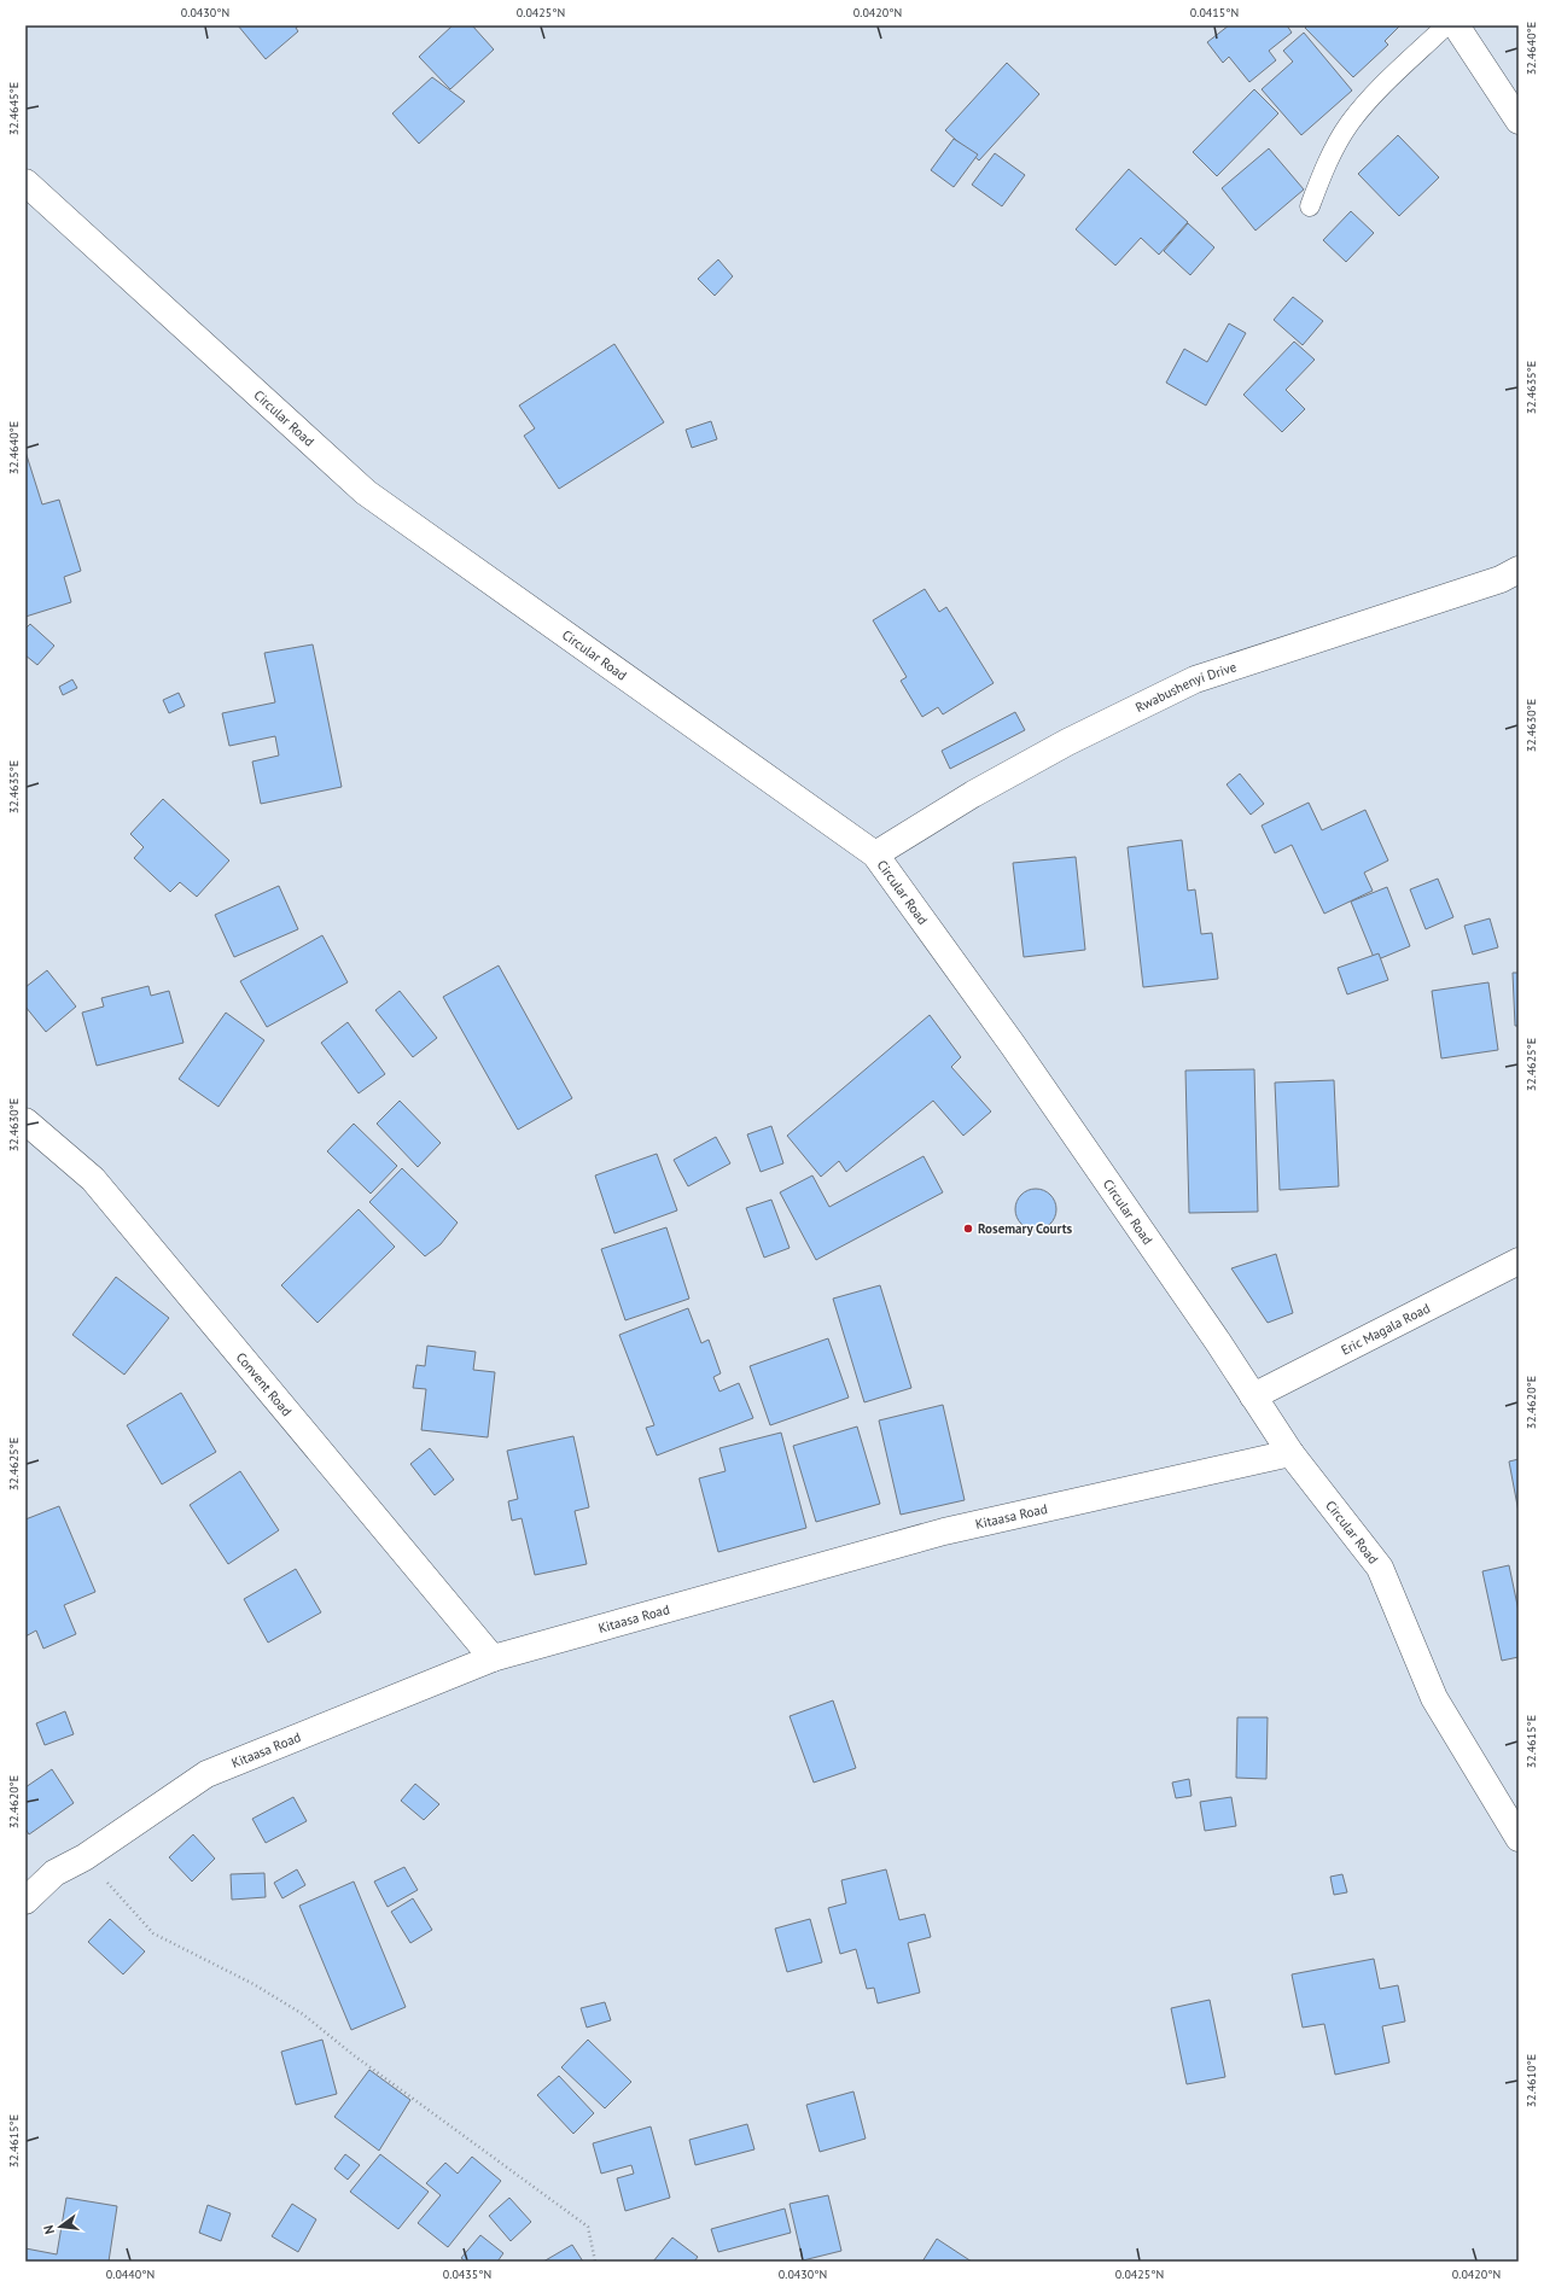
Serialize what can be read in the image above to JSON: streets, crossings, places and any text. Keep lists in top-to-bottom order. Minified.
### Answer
{"streets":{"street":["Circular Road","Rwabushenyi Drive","Eric Magala Road","Convent Road","Kitaasa Road"]},"crossings":[["Circular Road","Rwabushenyi Drive"],["Circular Road","Eric Magala Road"],["Circular Road","Kitaasa Road"],["Convent Road","Kitaasa Road"]],"places":["Rosemary Courts"],"north":"left","coordinates":["0.0430°N","0.0425°N","0.0420°N","0.0415°N","32.4640°E","32.4645°E","32.4635°E","32.4630°E","32.4625°E","32.4620°E","32.4615°E","32.4610°E","0.0440°N","0.0435°N"]}
